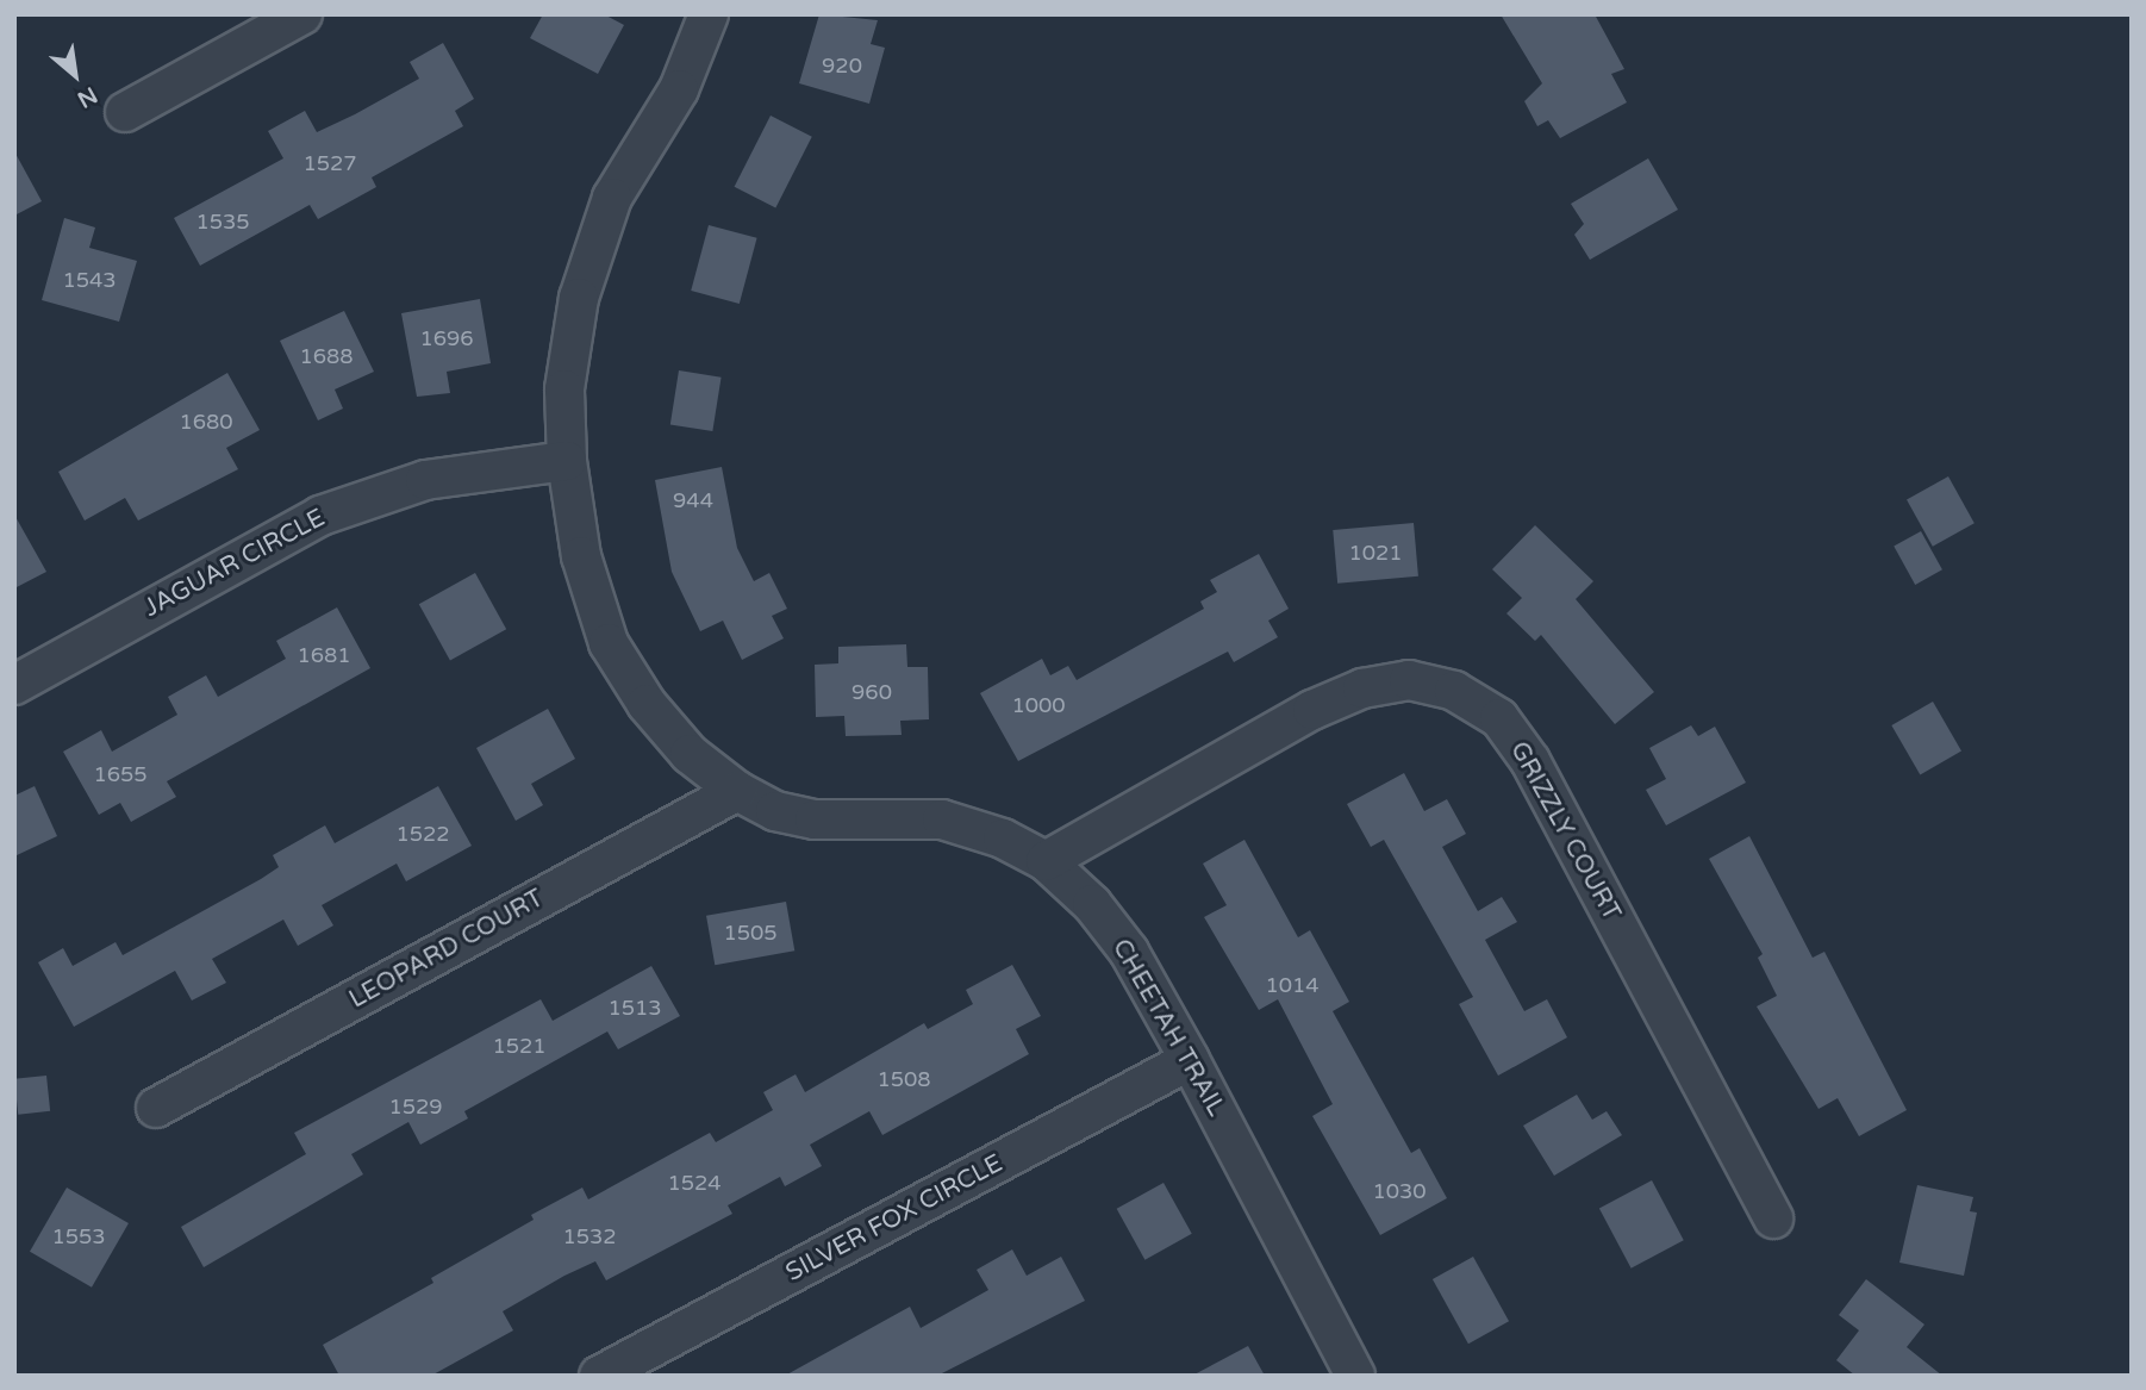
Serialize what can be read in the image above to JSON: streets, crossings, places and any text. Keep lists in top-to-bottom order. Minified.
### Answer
{"streets":{"street":["JAGUAR CIRCLE","GRIZZLY COURT","LEOPARD COURT","CHEETAH TRAIL","SILVER FOX CIRCLE"]},"crossings":[["JAGUAR CIRCLE","CHEETAH TRAIL"],["GRIZZLY COURT","CHEETAH TRAIL"],["LEOPARD COURT","CHEETAH TRAIL"],["CHEETAH TRAIL","SILVER FOX CIRCLE"]],"house_numbers":["920","1527","1535","1543","1696","1688","1680","944","1021","1681","960","1000","1655","1522","1505","1014","1513","1521","1508","1529","1524","1030","1553","1532"],"north":"bottom right"}
